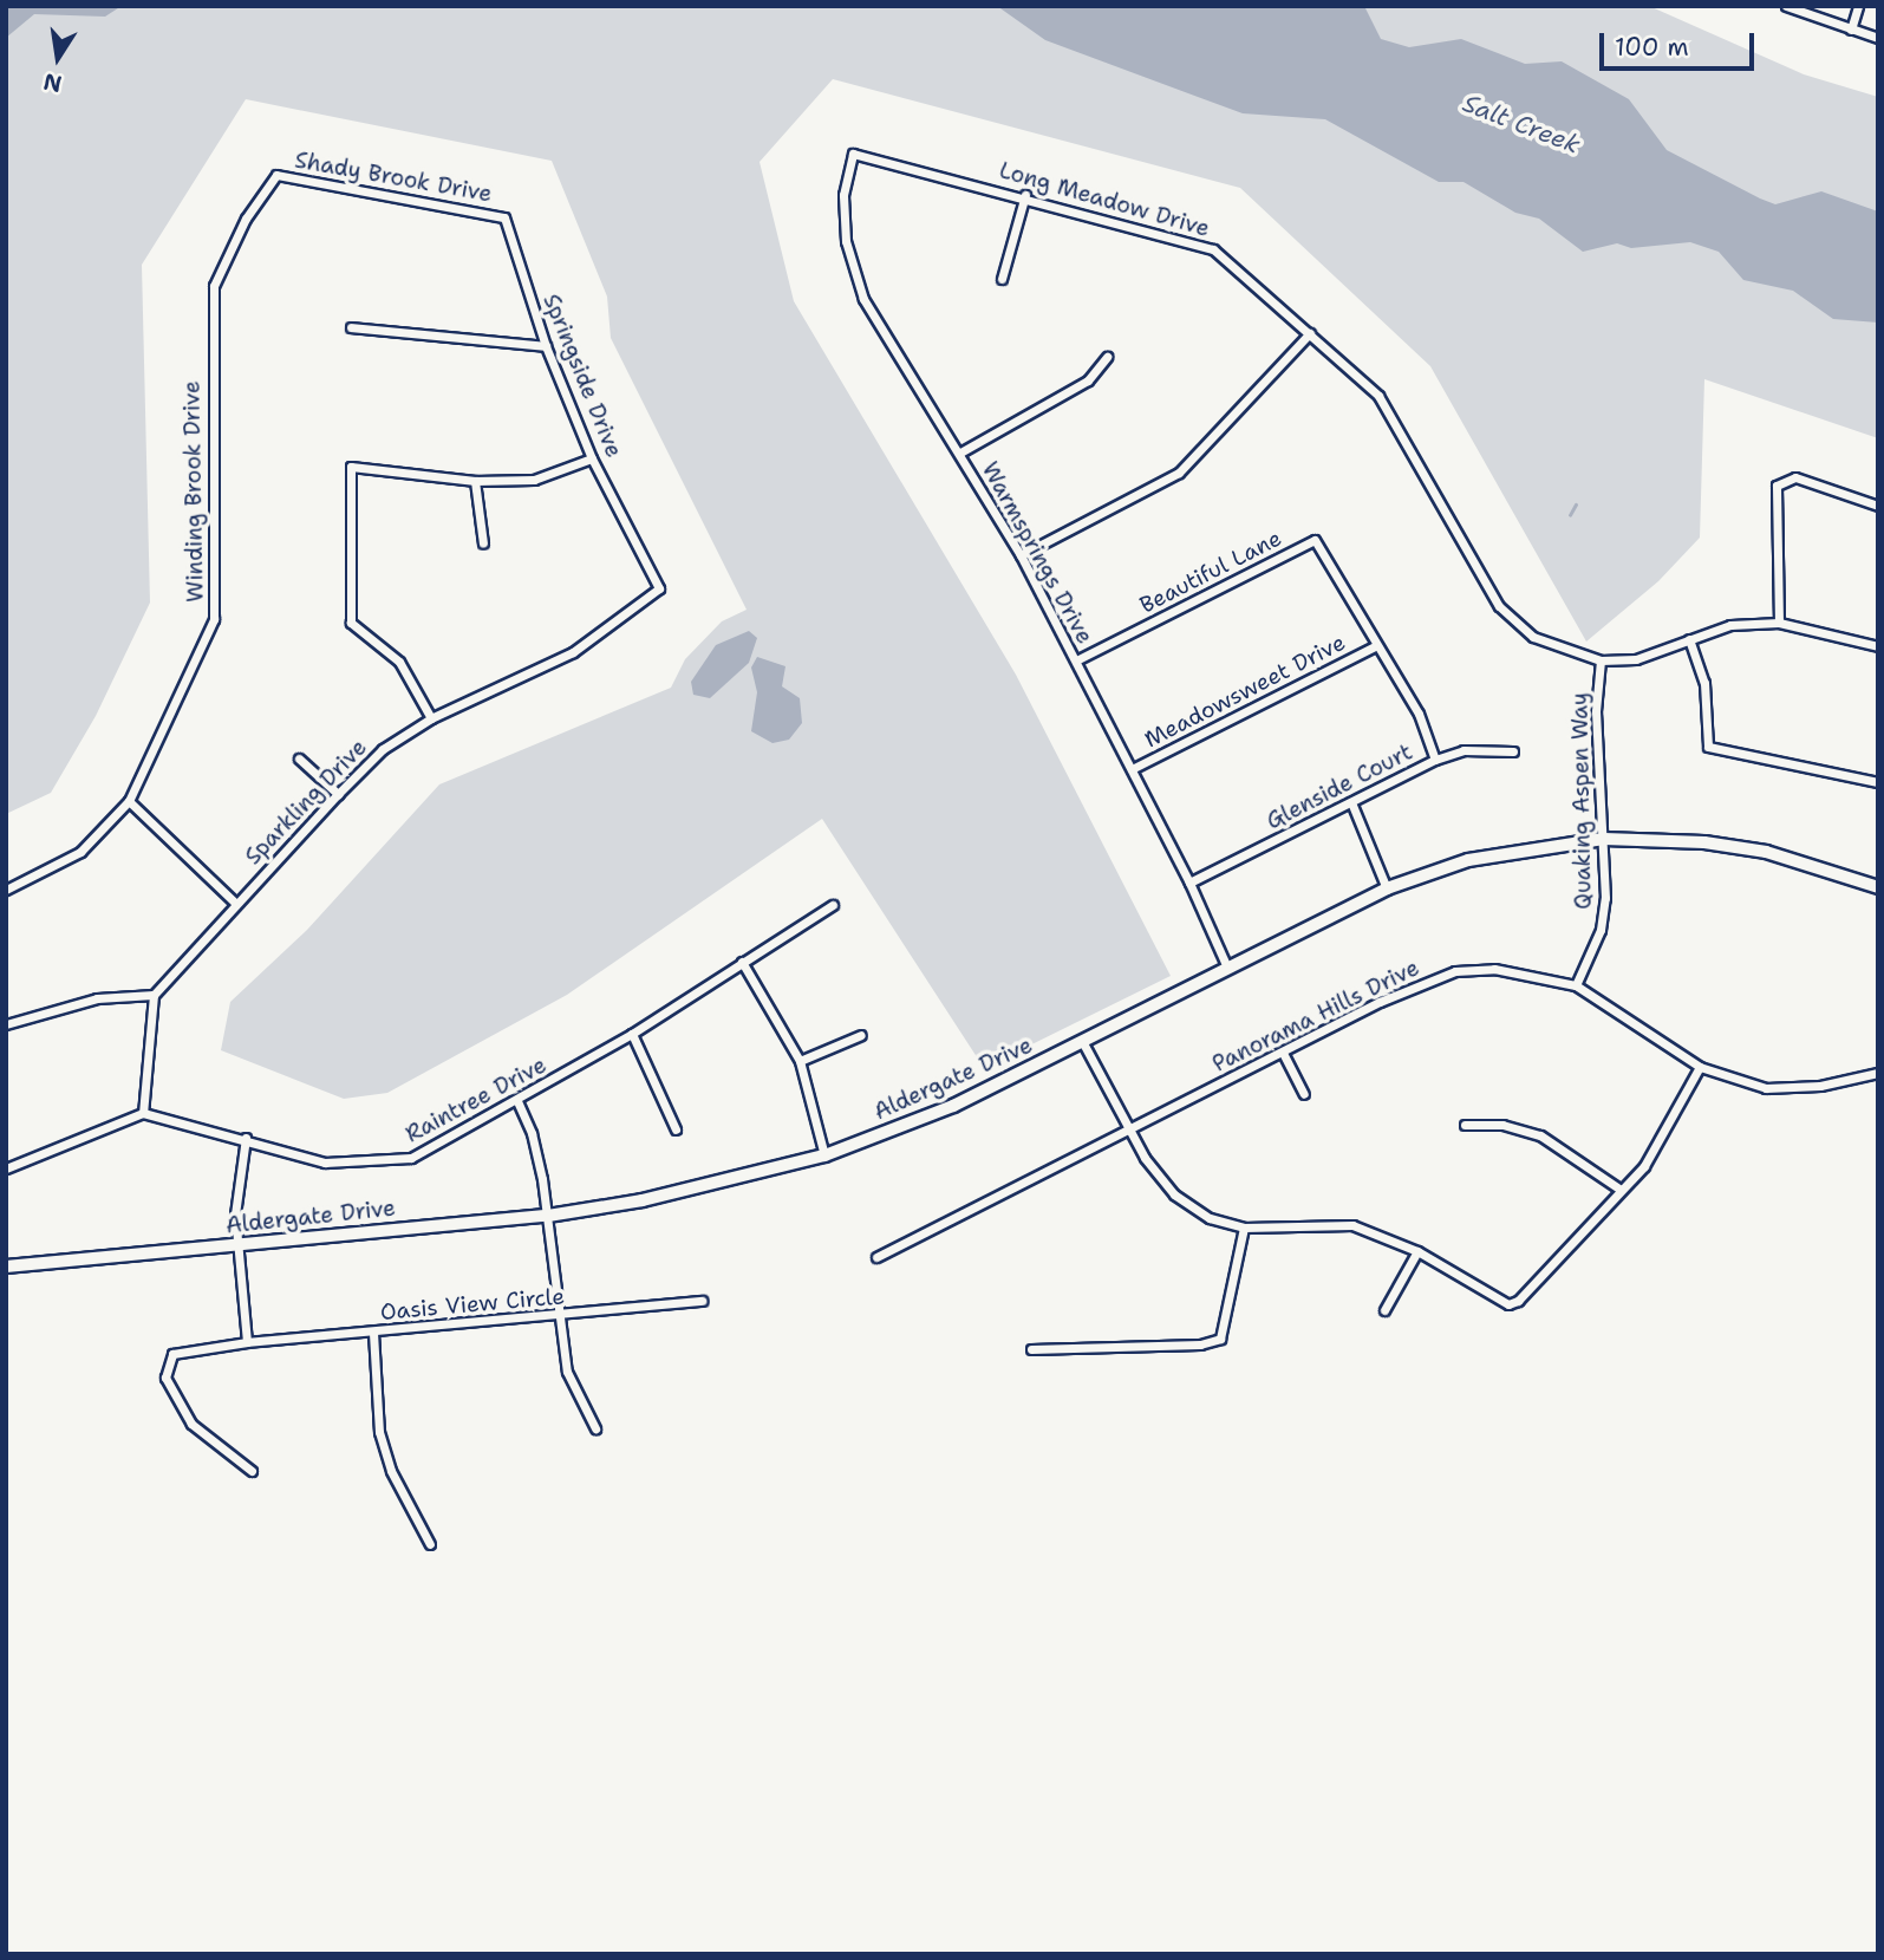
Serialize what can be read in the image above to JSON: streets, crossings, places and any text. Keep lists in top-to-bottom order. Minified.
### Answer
{"streets":{"street":["Shady Brook Drive","Long Meadow Drive","Springside Drive","Winding Brook Drive","Warmsprings Drive","Beautiful Lane","Meadowsweet Drive","Glenside Court","Quaking Aspen Way","Sparkling Drive","Panorama Hills Drive","Aldergate Drive","Raintree Drive","Oasis View Circle"]},"crossings":[["Shady Brook Drive","Springside Drive"],["Shady Brook Drive","Winding Brook Drive"],["Long Meadow Drive","Warmsprings Drive"],["Long Meadow Drive","Quaking Aspen Way"],["Springside Drive","Sparkling Drive"],["Warmsprings Drive","Beautiful Lane"],["Warmsprings Drive","Meadowsweet Drive"],["Warmsprings Drive","Glenside Court"],["Warmsprings Drive","Aldergate Drive"],["Beautiful Lane","Meadowsweet Drive"],["Beautiful Lane","Glenside Court"],["Quaking Aspen Way","Panorama Hills Drive"],["Quaking Aspen Way","Aldergate Drive"]],"water":["Salt Creek"],"scale_bar":"100 m","north":"bottom"}
